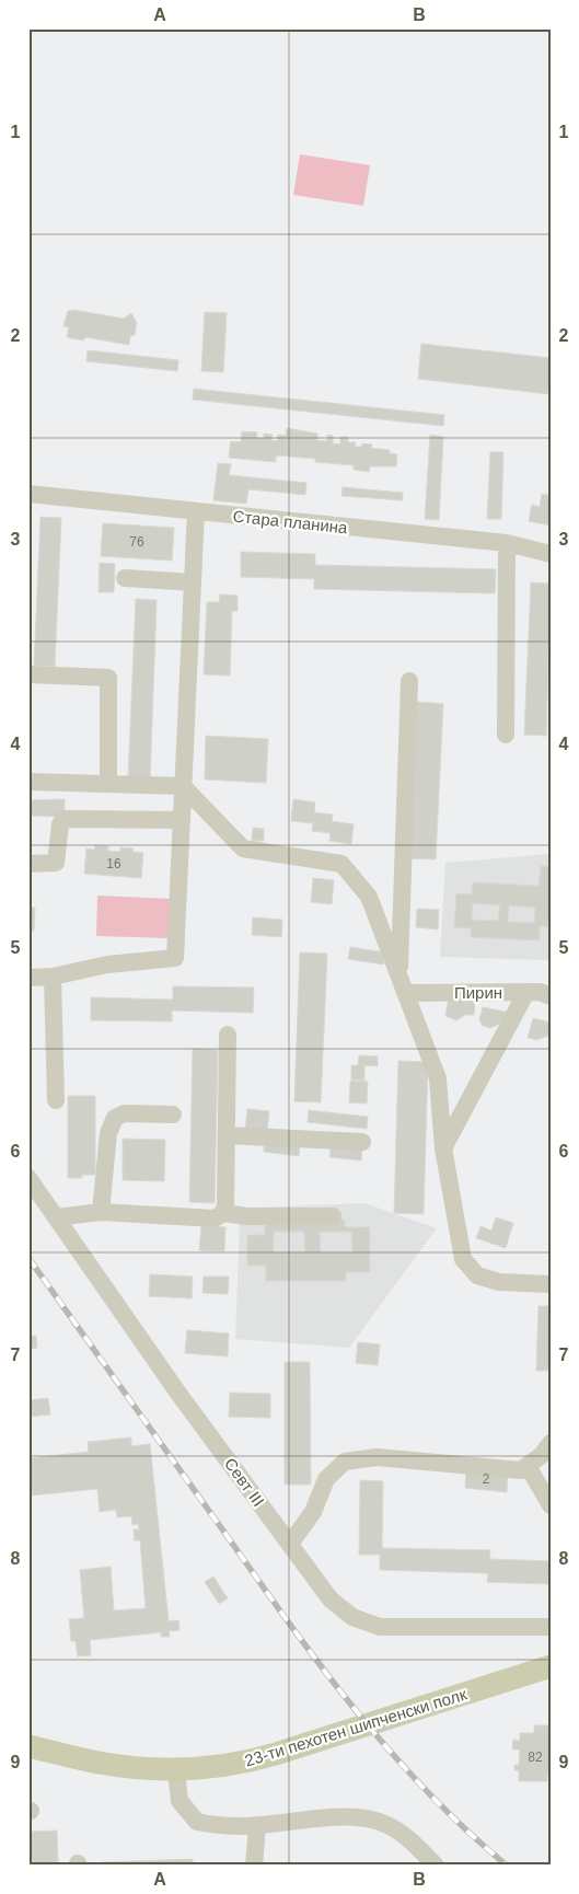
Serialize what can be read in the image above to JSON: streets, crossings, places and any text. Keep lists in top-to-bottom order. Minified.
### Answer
{"streets":{"main road":["23-ти пехотен шипченски полк"],"street":["Стара планина","Пирин","Севт III"]},"house_numbers":["76","16","2","82"],"grid":{"columns":["A","B"],"rows":["1","2","3","4","5","6","7","8","9"]}}
